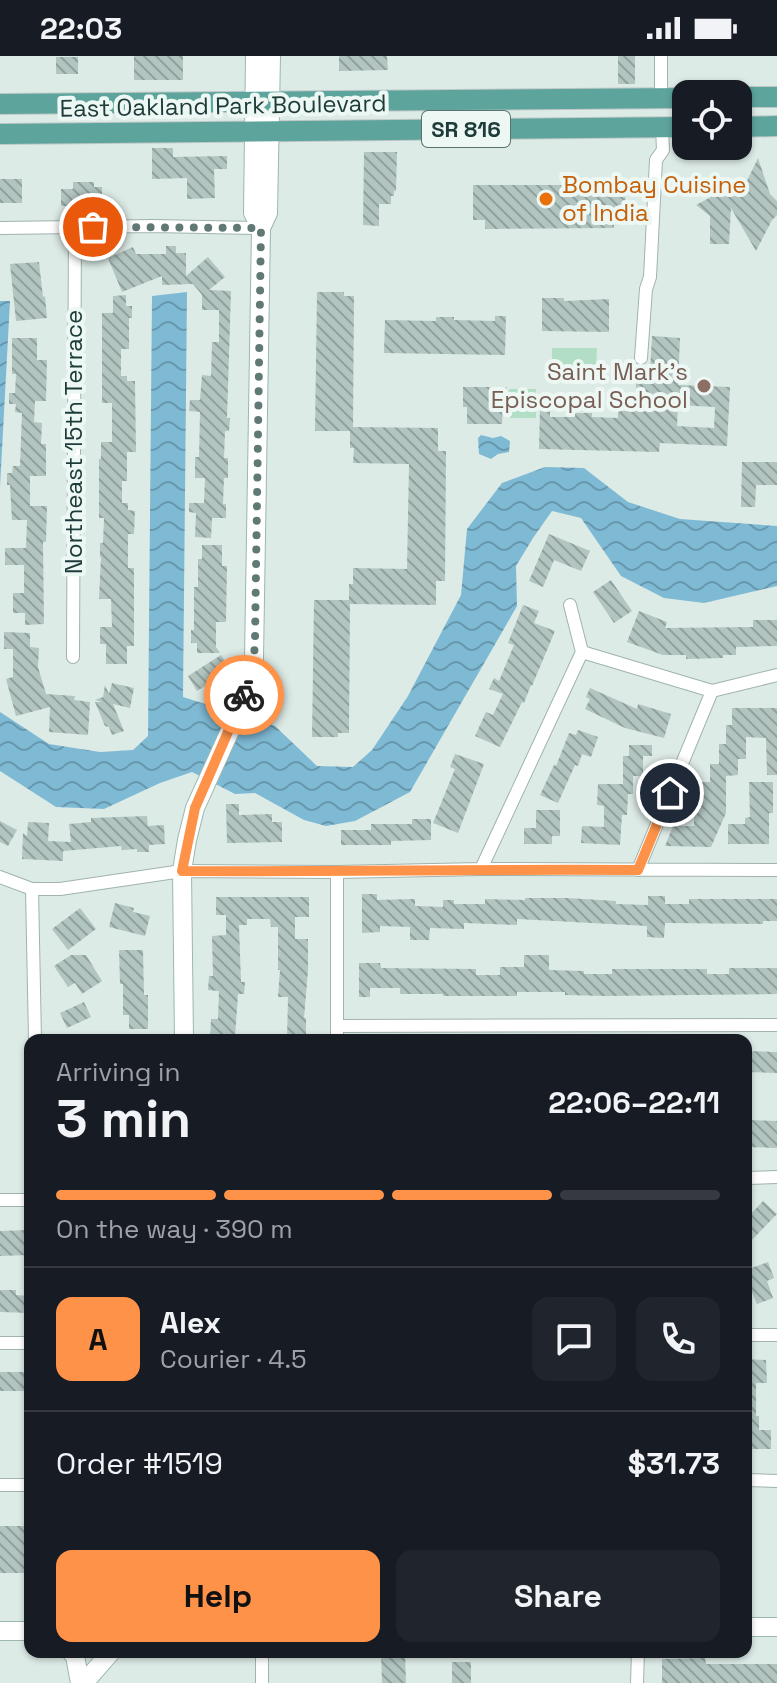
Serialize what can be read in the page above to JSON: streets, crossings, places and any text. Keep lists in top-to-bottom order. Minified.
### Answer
{"streets":{"main road":["East Oakland Park Boulevard","SR 816"],"street":["Northeast 15th Terrace"]},"places":["Bombay Cuisine of India","Saint Mark's Episcopal School"],"page":{"status":"22:03","heading":["3 min","Arriving in","22:06–22:11"],"panel":["Alex","Courier · 4.5","Order #1519","$31.73"],"bar":"On the way · 390 m","round":"A","buttons":["Help","Share"]}}
